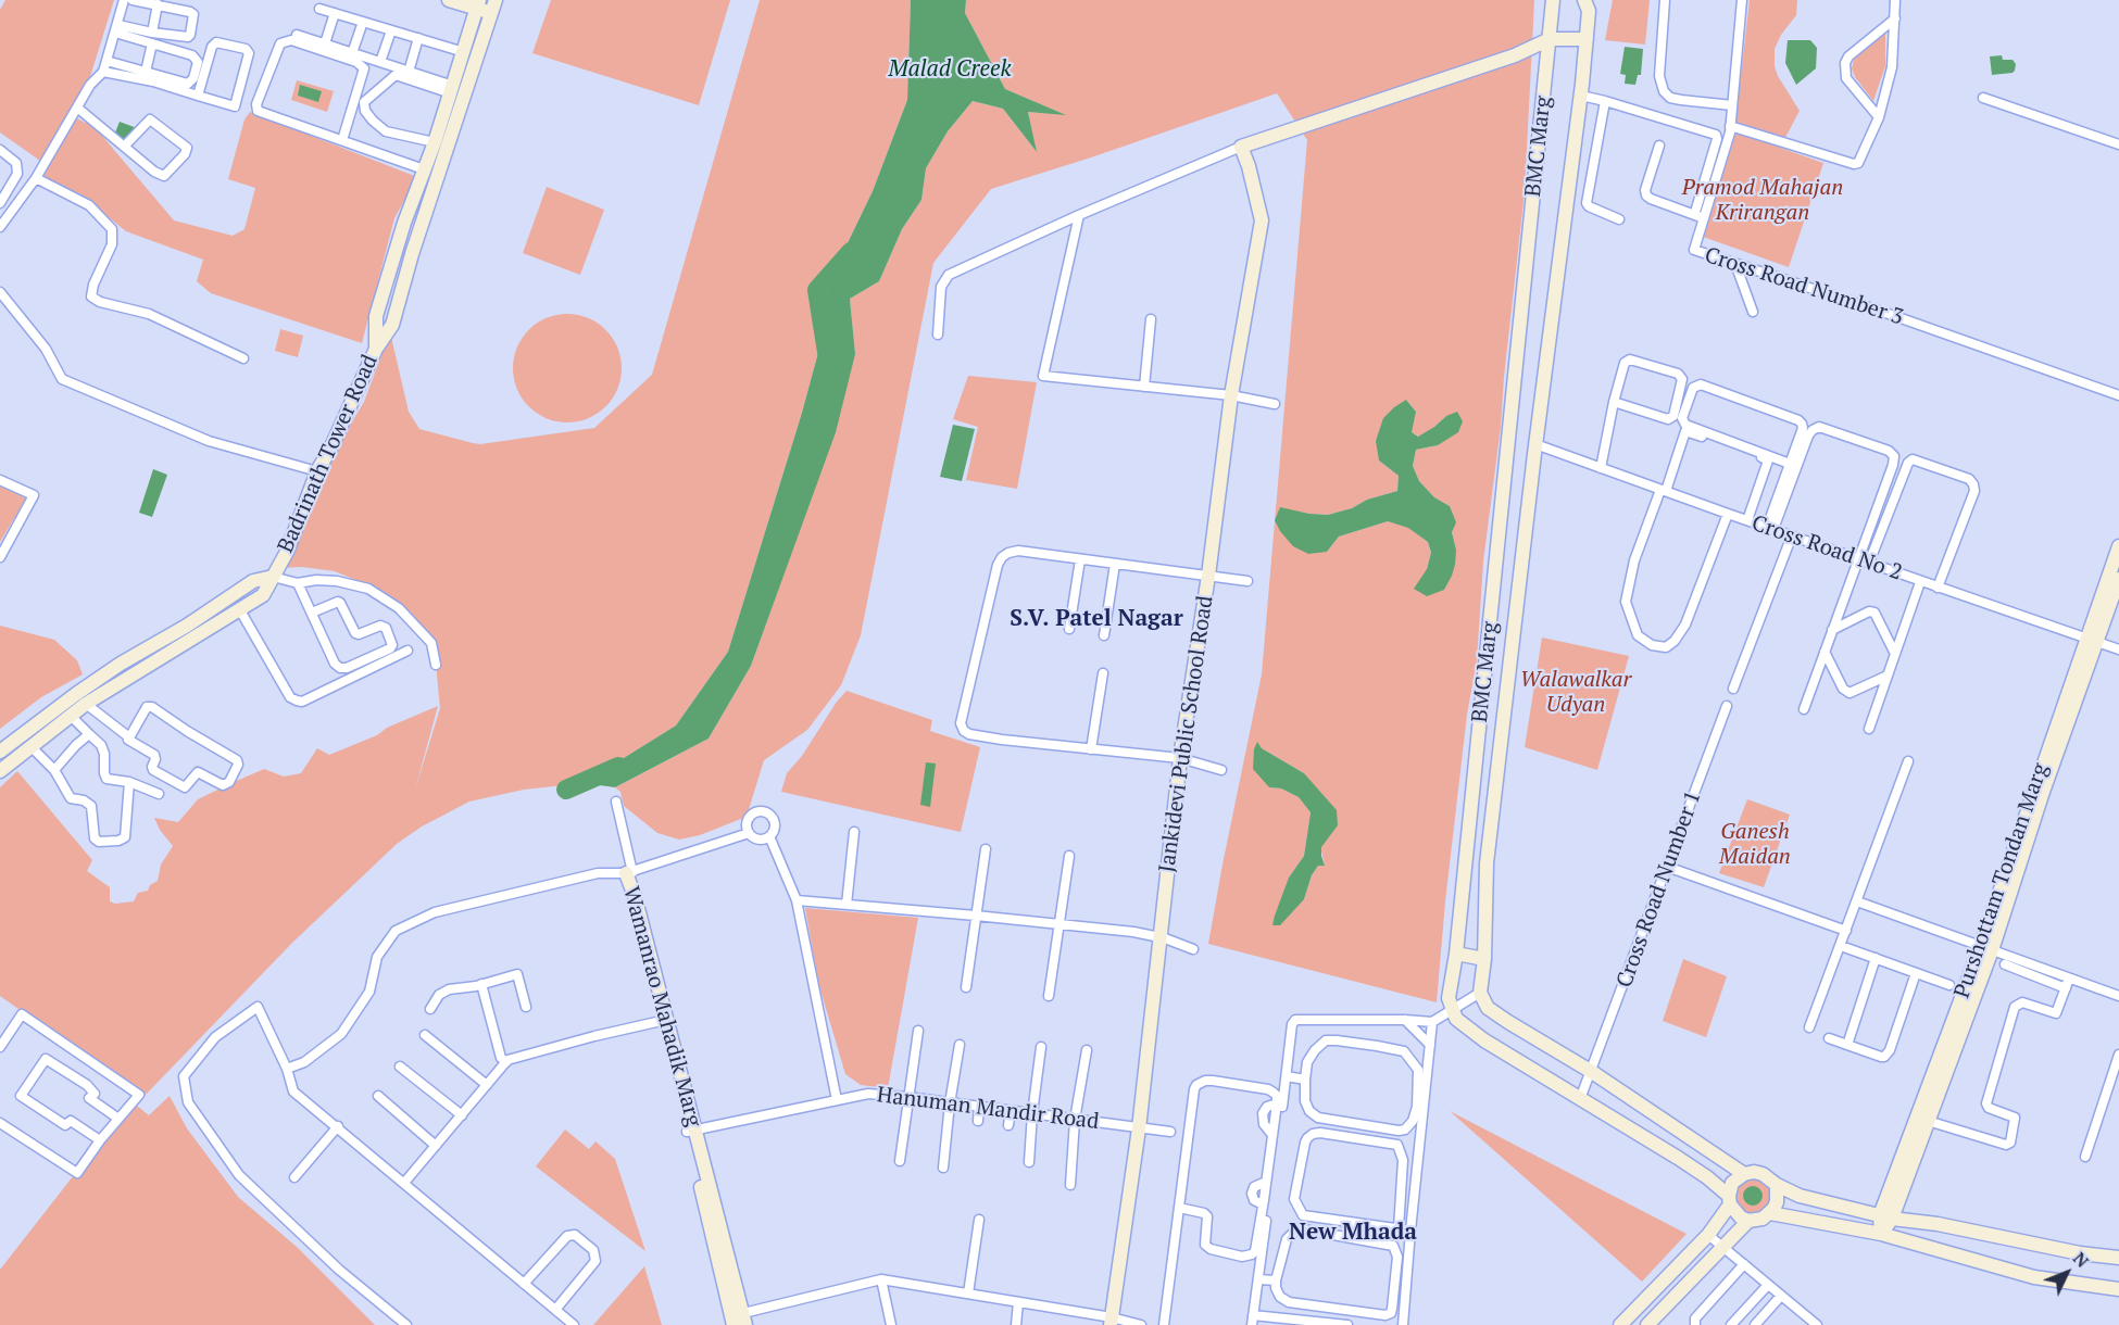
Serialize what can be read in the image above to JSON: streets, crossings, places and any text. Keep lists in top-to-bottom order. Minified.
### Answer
{"streets":{"street":["BMC Marg","Cross Road Number 3","Badrinath Tower Road","Cross Road No 2","Jankidevi Public School Road","Purshottam Tondan Marg","Cross Road Number 1","Wamanrao Mahadik Marg","Hanuman Mandir Road"]},"crossings":[["BMC Marg","Cross Road No 2"],["Cross Road No 2","Purshottam Tondan Marg"],["Jankidevi Public School Road","Hanuman Mandir Road"],["Wamanrao Mahadik Marg","Hanuman Mandir Road"]],"districts":["S.V. Patel Nagar","New Mhada"],"water":["Malad Creek"],"parks":["Pramod Mahajan Krirangan","Walawalkar Udyan","Ganesh Maidan"],"north":"top right"}
